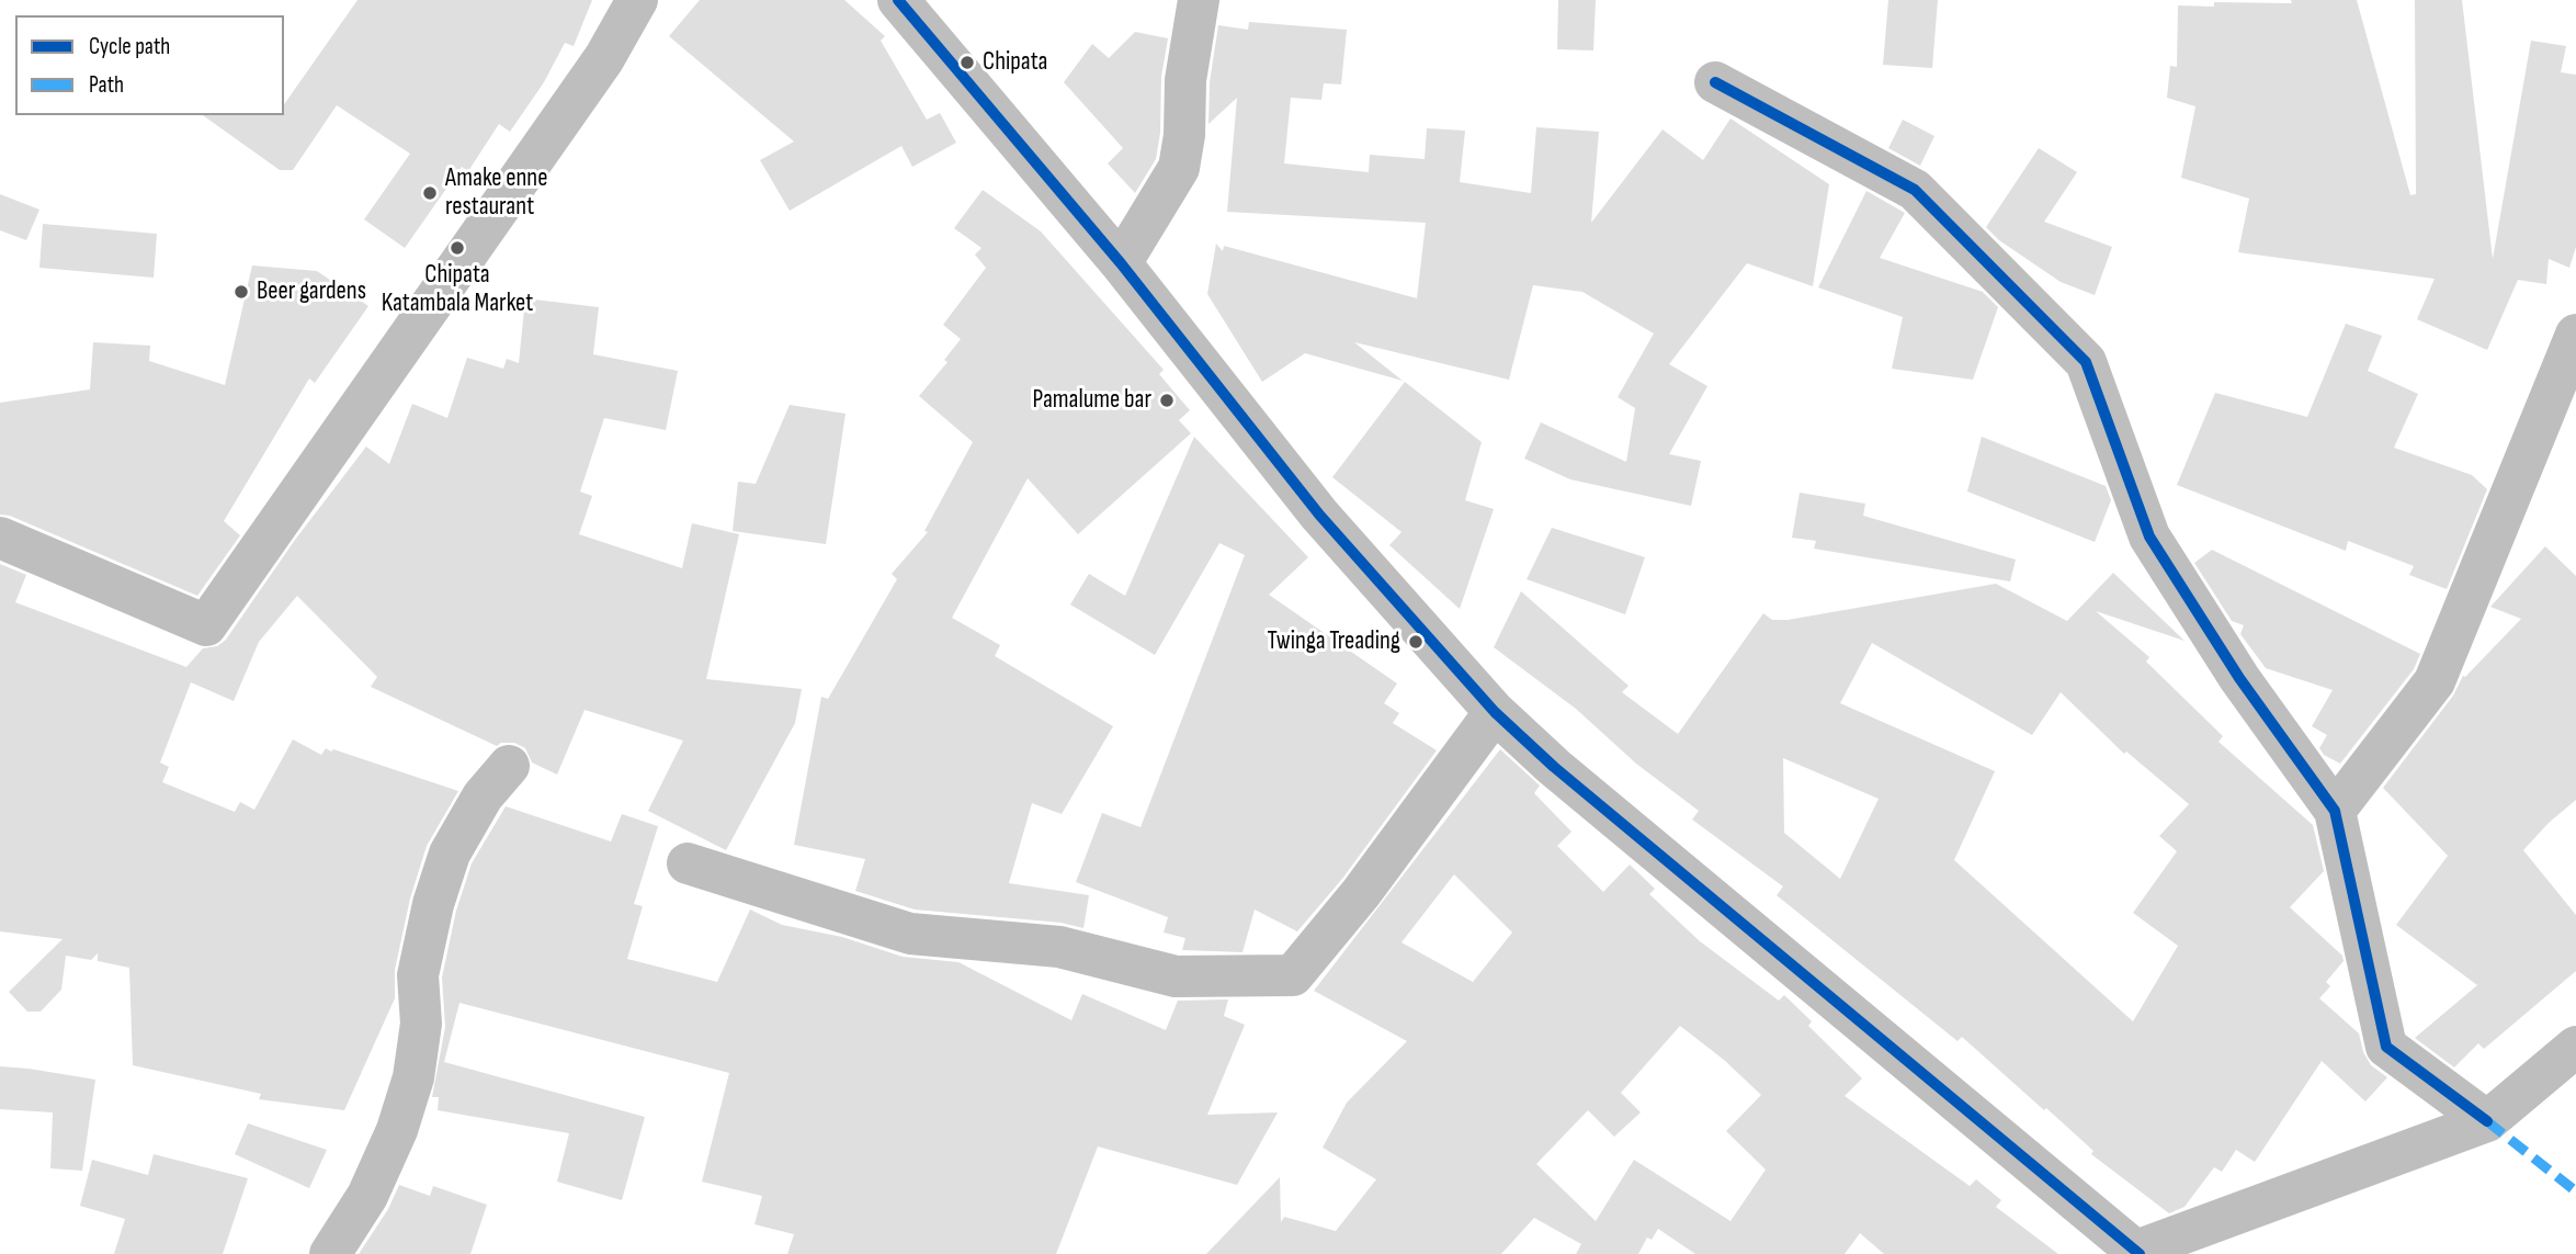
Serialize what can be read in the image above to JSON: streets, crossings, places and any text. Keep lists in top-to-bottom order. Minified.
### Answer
{"places":["Chipata","Amake enne restaurant","Chipata Katambala Market","Beer gardens","Pamalume bar","Twinga Treading"],"legend":["Cycle path","Path"]}
